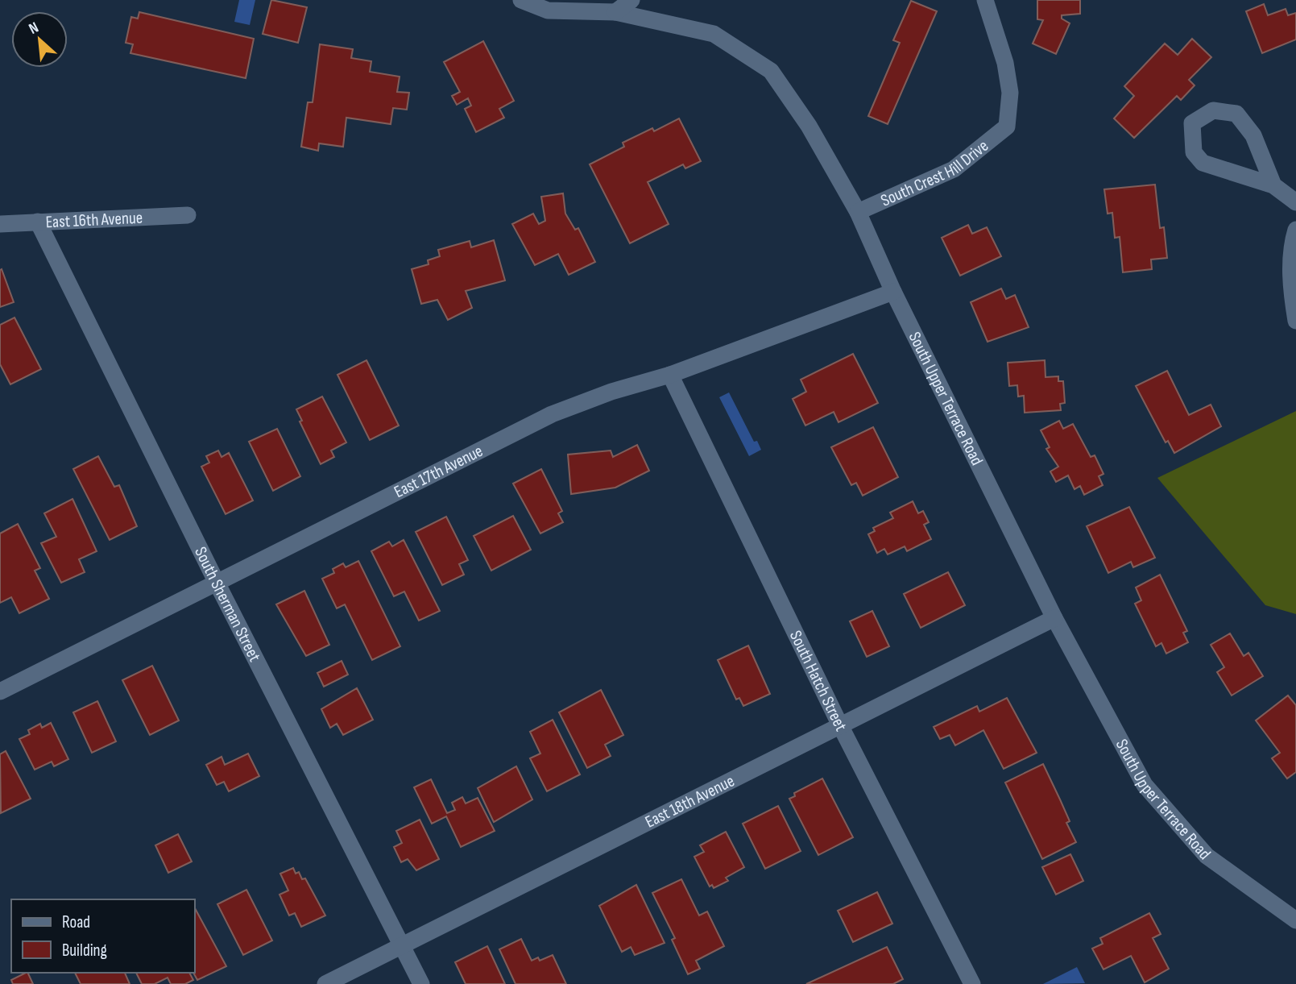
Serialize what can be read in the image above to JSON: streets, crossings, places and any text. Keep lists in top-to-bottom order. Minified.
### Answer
{"streets":{"street":["South Crest Hill Drive","East 16th Avenue","South Upper Terrace Road","East 17th Avenue","South Sherman Street","South Hatch Street","East 18th Avenue"]},"crossings":[["South Crest Hill Drive","South Upper Terrace Road"],["East 16th Avenue","South Sherman Street"],["South Upper Terrace Road","East 17th Avenue"],["South Upper Terrace Road","East 18th Avenue"],["East 17th Avenue","South Sherman Street"],["East 17th Avenue","South Hatch Street"],["South Sherman Street","East 18th Avenue"],["South Hatch Street","East 18th Avenue"]],"legend":["Road","Building"],"north":"top left"}
